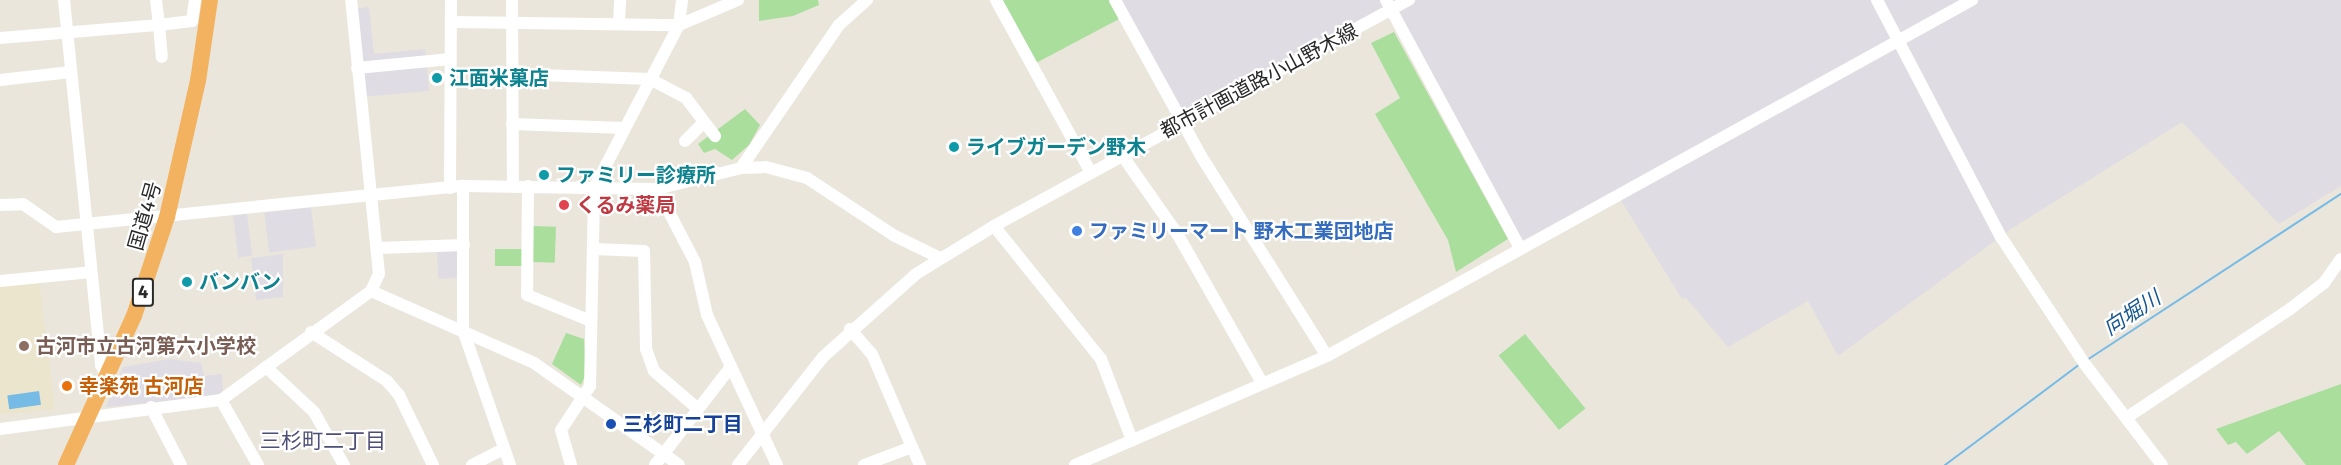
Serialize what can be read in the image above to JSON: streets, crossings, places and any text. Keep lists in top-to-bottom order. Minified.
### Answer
{"streets":{"highway":["国道4号","4"],"street":["都市計画道路小山野木線"]},"districts":["三杉町二丁目"],"water":["向堀川"],"places":["江面米菓店","ライブガーデン野木","ファミリー診療所","くるみ薬局","ファミリーマート 野木工業団地店","バンバン","古河市立古河第六小学校","幸楽苑 古河店","三杉町二丁目"]}
